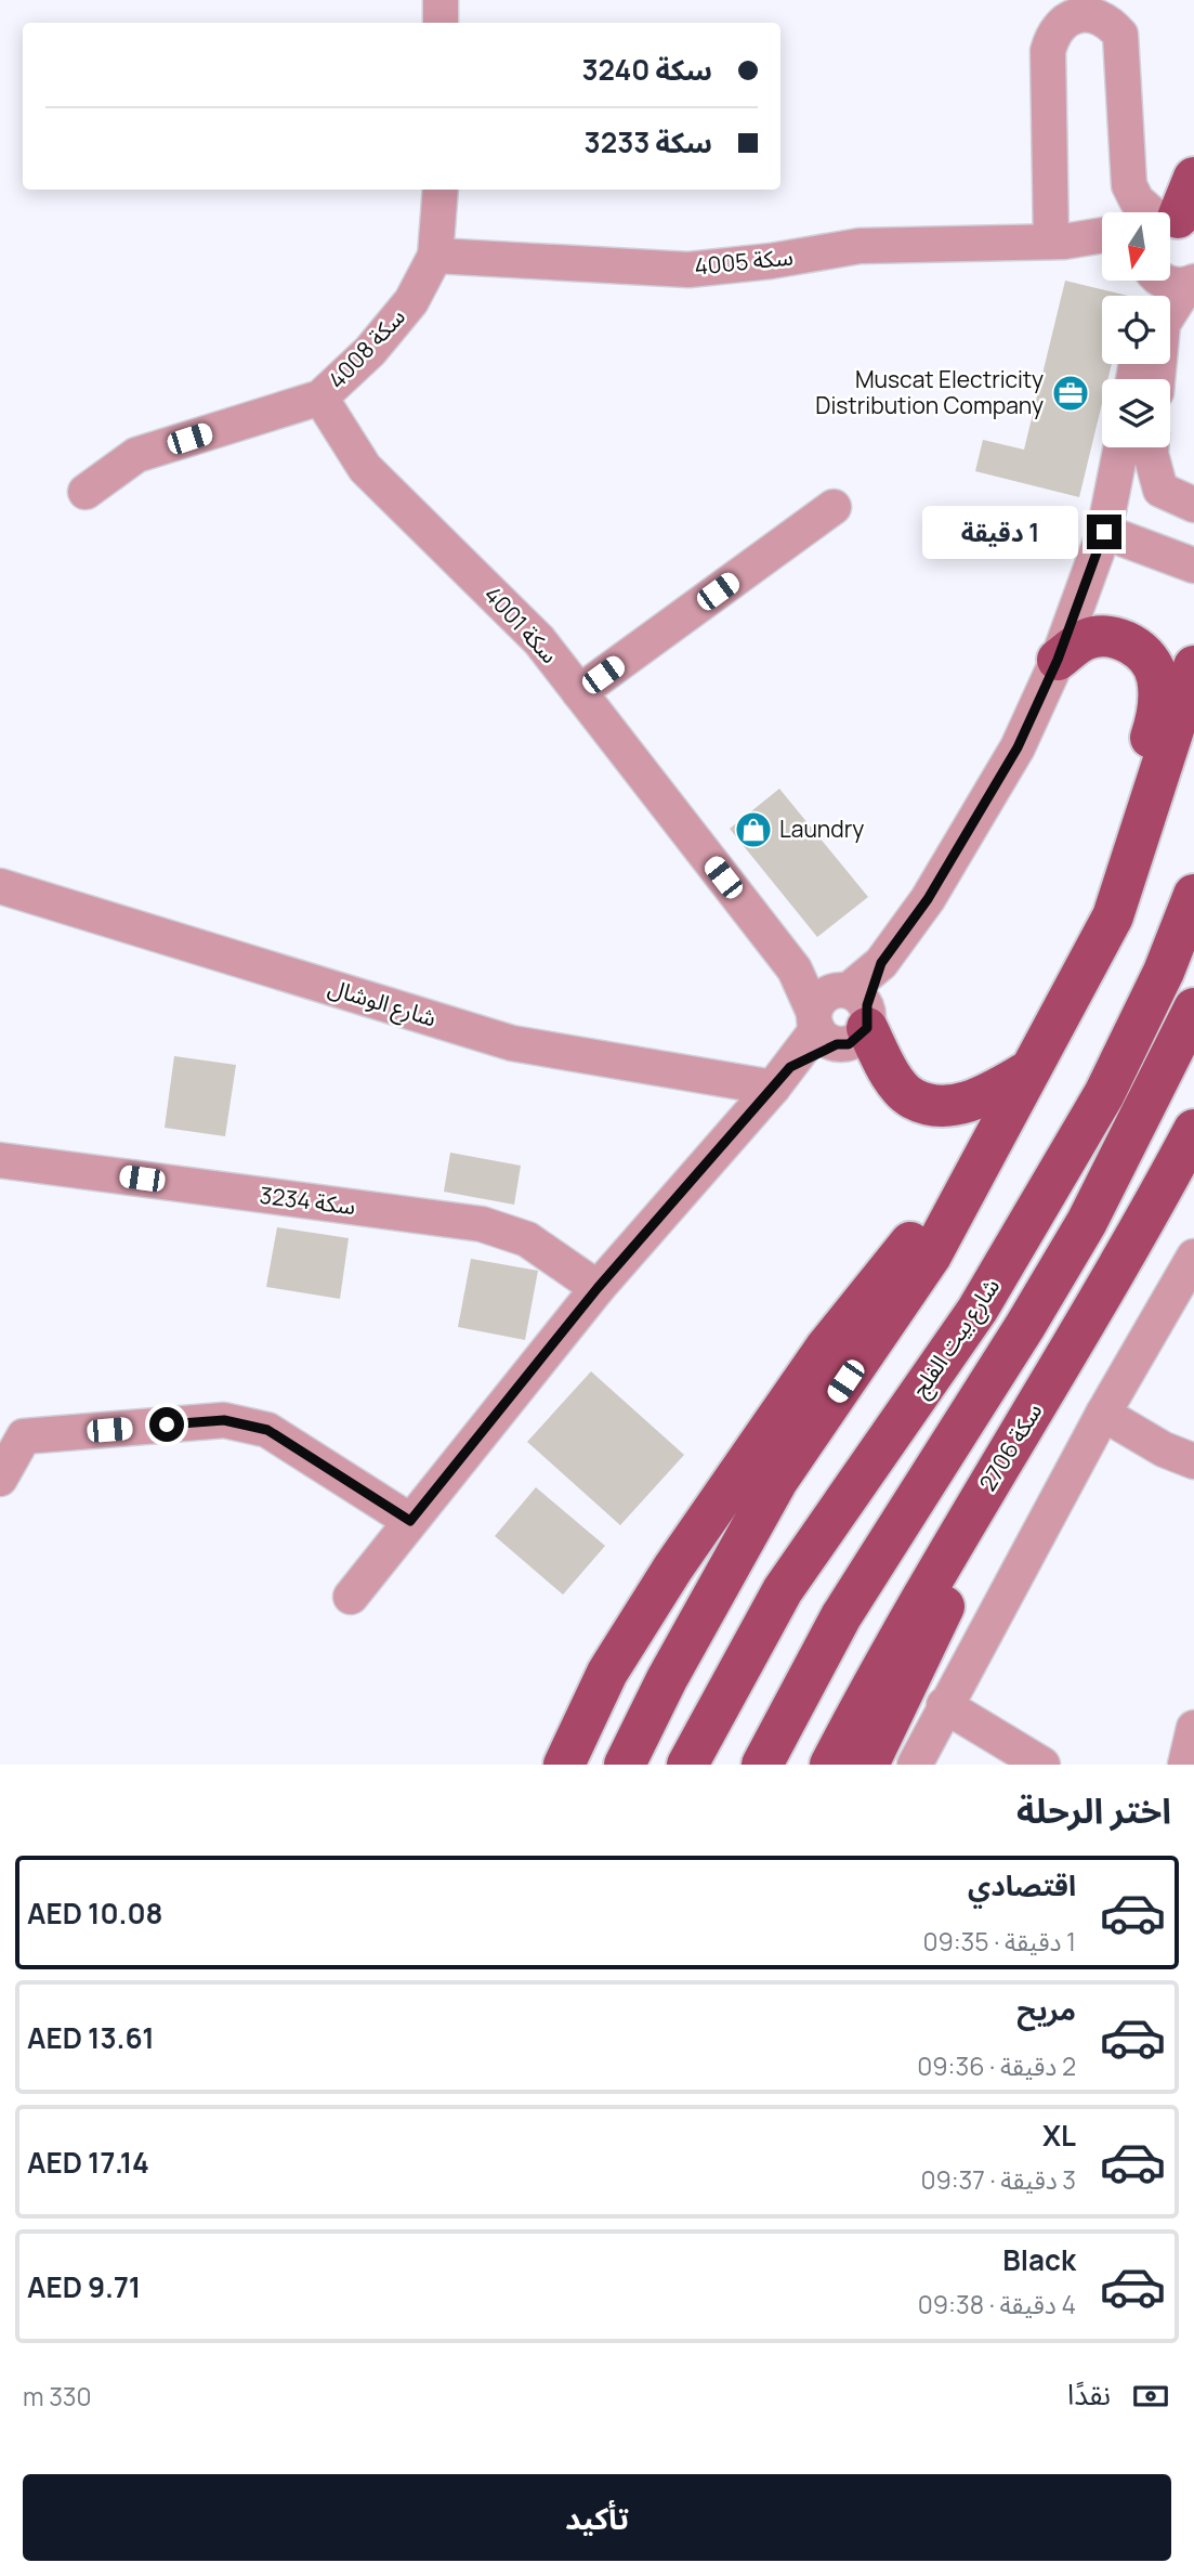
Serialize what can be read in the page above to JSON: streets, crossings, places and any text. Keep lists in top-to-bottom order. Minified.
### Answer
{"streets":{"main road":["شارع بيت الفلج","سكة 2706"],"street":["سكة 4005","سكة 4008","سكة 4001","شارع الوشال","سكة 3234"]},"crossings":[["سكة 4005","سكة 4008"],["سكة 4008","سكة 4001"]],"places":{"office":["Muscat Electricity Distribution Company"],"shop":["Laundry"]},"north":"bottom","page":{"banner":["سكة 3240","سكة 3233"],"bubble":"1 دقيقة","heading":"اختر الرحلة","list":[{"name":"اقتصادي","note":"1 دقيقة · 09:35","value":"AED 10.08"},{"name":"مريح","note":"2 دقيقة · 09:36","value":"AED 13.61"},{"name":"XL","note":"3 دقيقة · 09:37","value":"AED 17.14"},{"name":"Black","note":"4 دقيقة · 09:38","value":"AED 9.71"}],"pay":["نقدًا","330 m"],"buttons":"تأكيد"}}
